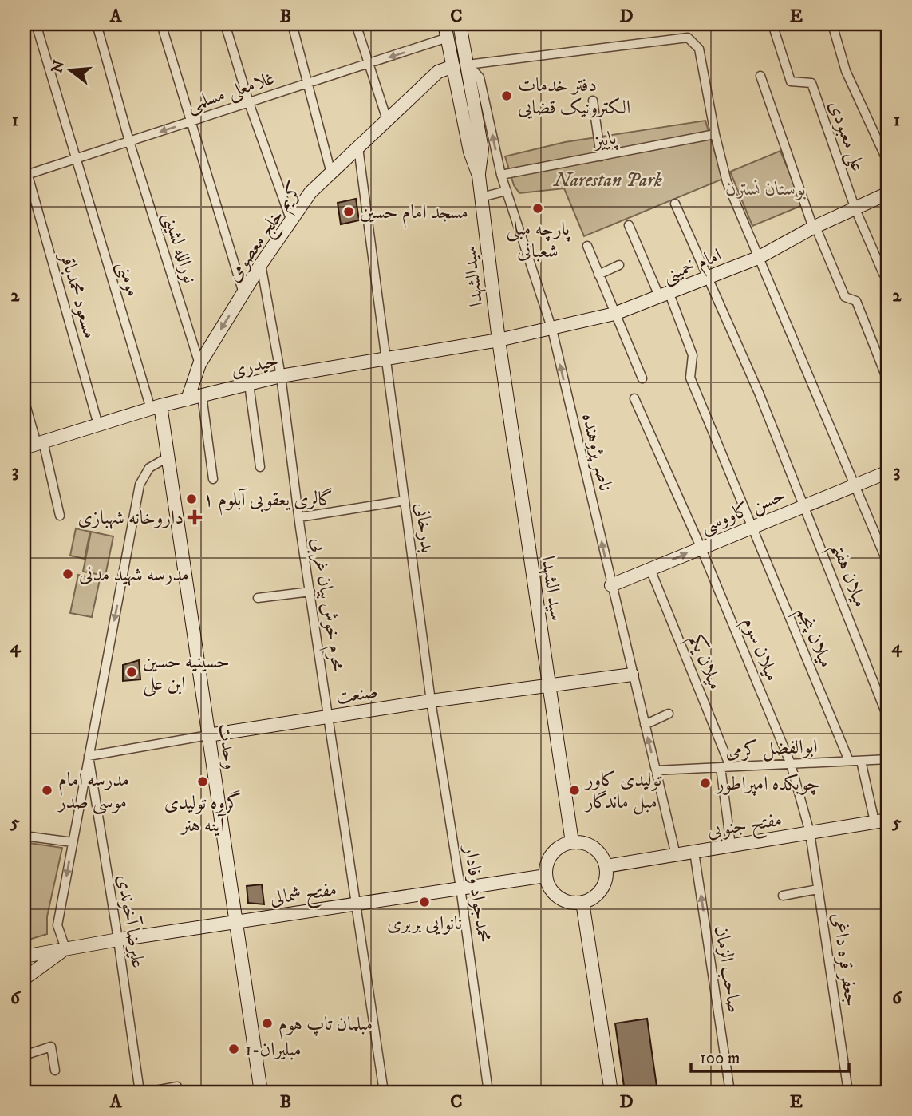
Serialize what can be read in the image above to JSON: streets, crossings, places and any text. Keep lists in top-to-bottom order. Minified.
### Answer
{"streets":{"street":["غلامعلی مسلمی","علی معبودی","پاییز","کریم خلج معصومی","نورالله لشینی","امام خمینی","سیدالشهدا","مومنی","مسعود محمدباقر","حیدری","ناصر پژوهنده","حسن کاووسی","بدرخانی","میلان هفتم","سید الشهدا","محرم خوش بیان غربی","میلان پنجم","میلان سوم","میلان یکم","صنعت","وحدت","ابوالفضل کرمی","مفتح جنوبی","مفتح شمالی","محمدجواد وفادار","علیرضا آخوندی","جعفر قره داغی","صاحب الزمان"]},"crossings":[["غلامعلی مسلمی","نورالله لشینی"],["غلامعلی مسلمی","سیدالشهدا"],["غلامعلی مسلمی","مومنی"],["غلامعلی مسلمی","مسعود محمدباقر"],["علی معبودی","امام خمینی"],["پاییز","ناصر پژوهنده"],["کریم خلج معصومی","نورالله لشینی"],["کریم خلج معصومی","سیدالشهدا"],["کریم خلج معصومی","حیدری"],["کریم خلج معصومی","بدرخانی"],["کریم خلج معصومی","محرم خوش بیان غربی"],["امام خمینی","سیدالشهدا"],["امام خمینی","حیدری"],["امام خمینی","ناصر پژوهنده"],["امام خمینی","میلان هفتم"],["امام خمینی","سید الشهدا"],["امام خمینی","میلان پنجم"],["سیدالشهدا","حیدری"],["سیدالشهدا","ناصر پژوهنده"],["سیدالشهدا","سید الشهدا"],["مومنی","حیدری"],["مومنی","وحدت"],["مسعود محمدباقر","حیدری"],["حیدری","بدرخانی"],["حیدری","سید الشهدا"],["حیدری","محرم خوش بیان غربی"],["حیدری","وحدت"],["ناصر پژوهنده","حسن کاووسی"],["ناصر پژوهنده","صنعت"],["ناصر پژوهنده","ابوالفضل کرمی"],["ناصر پژوهنده","مفتح جنوبی"],["حسن کاووسی","میلان هفتم"],["حسن کاووسی","میلان پنجم"],["حسن کاووسی","میلان سوم"],["حسن کاووسی","میلان یکم"],["بدرخانی","صنعت"],["بدرخانی","محمدجواد وفادار"],["سید الشهدا","صنعت"],["سید الشهدا","مفتح جنوبی"],["سید الشهدا","مفتح شمالی"],["محرم خوش بیان غربی","صنعت"],["محرم خوش بیان غربی","مفتح شمالی"],["میلان پنجم","ابوالفضل کرمی"],["میلان سوم","ابوالفضل کرمی"],["میلان سوم","مفتح جنوبی"],["میلان سوم","جعفر قره داغی"],["میلان یکم","ابوالفضل کرمی"],["صنعت","وحدت"],["صنعت","محمدجواد وفادار"],["صنعت","علیرضا آخوندی"],["وحدت","مفتح شمالی"],["وحدت","علیرضا آخوندی"],["مفتح جنوبی","مفتح شمالی"],["مفتح جنوبی","جعفر قره داغی"],["مفتح جنوبی","صاحب الزمان"],["مفتح شمالی","محمدجواد وفادار"],["مفتح شمالی","علیرضا آخوندی"]],"one_way":["ناصر پژوهنده","علیرضا آخوندی","صاحب الزمان"],"parks":["Narestan Park","بوستان نسترن"],"places":{"other":["دفتر خدمات الکترونیک قضایی","پارچه مبلی شعبانی","مسجد امام حسین","گالری یعقوبی آبلوم ۱","مدرسه شهید مدنی","حسینیه حسین ابن علی","گروه تولیدی آینه هنر","چوبکده امپراطور","مدرسه امام موسی صدر","تولیدی کاور مبل ماندگار","نانوایی بربری","مبلمان تاپ هوم","مبلیران-1"],"health":["داروخانه شهبازی"]},"scale_bar":"100 m","north":"left","grid":{"columns":["A","B","C","D","E"],"rows":["1","2","3","4","5","6"]}}
